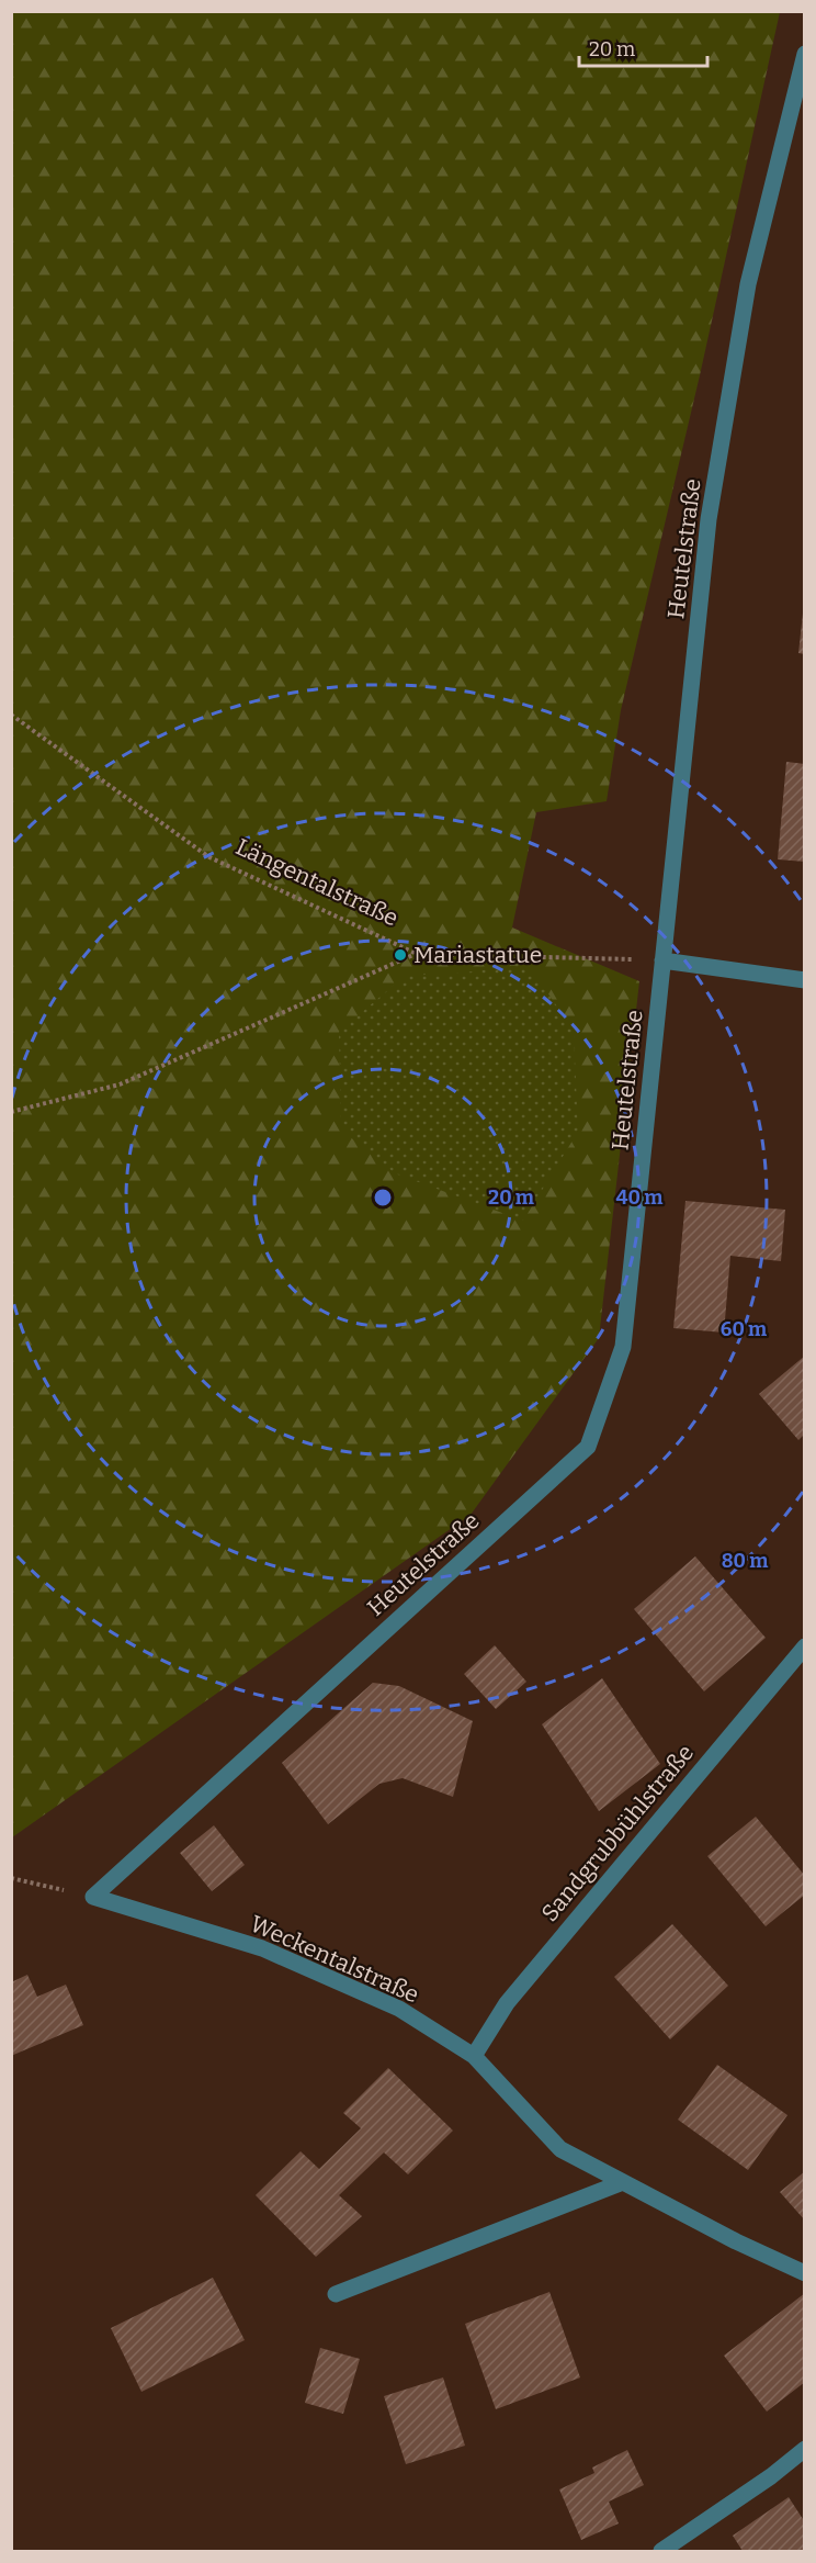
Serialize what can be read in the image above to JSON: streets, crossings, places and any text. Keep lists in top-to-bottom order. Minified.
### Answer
{"streets":{"street":["Heutelstraße","Sandgrubbühlstraße","Weckentalstraße"],"path":["Längentalstraße"]},"crossings":[["Heutelstraße","Längentalstraße"],["Heutelstraße","Weckentalstraße"],["Sandgrubbühlstraße","Weckentalstraße"]],"places":["Mariastatue"],"scale_bar":"20 m","rings":["20 m","40 m","60 m","80 m"]}
